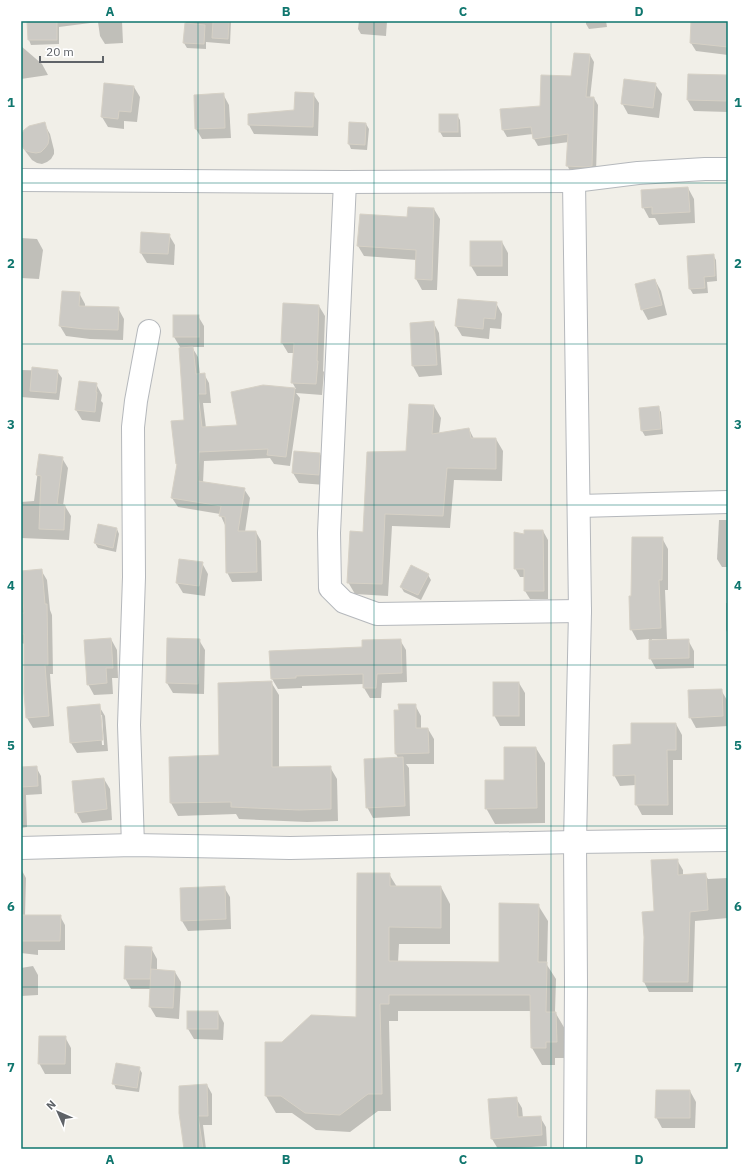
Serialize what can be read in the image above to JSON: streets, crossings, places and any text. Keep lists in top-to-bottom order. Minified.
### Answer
{"scale_bar":"20 m","north":"top left","grid":{"columns":["A","B","C","D"],"rows":["1","2","3","4","5","6","7"]}}
